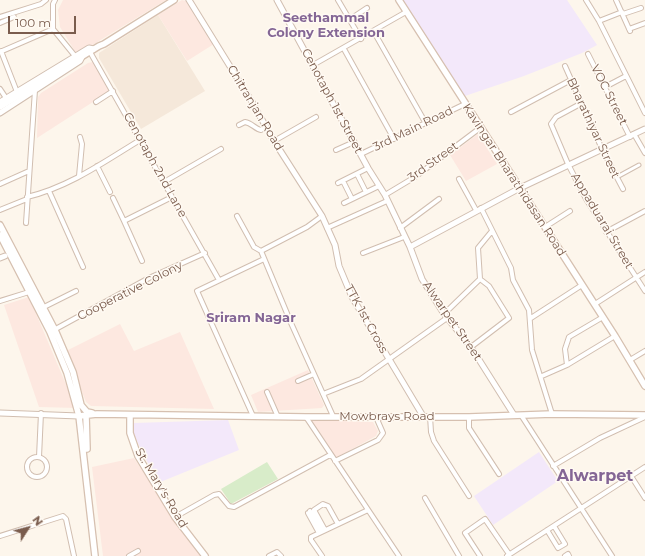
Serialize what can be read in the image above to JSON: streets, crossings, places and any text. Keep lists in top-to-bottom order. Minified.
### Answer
{"streets":{"main road":["Kavingar Bharathidasan Road","Mowbrays Road","St. Mary's Road"],"street":["VOC Street","Cenotaph 1st Street","Chitranjan Road","Bharathiyar Street","3rd Main Road","3rd Street","Cenotaph 2nd Lane","Appaduarai Street","Cooperative Colony","TTK 1st Cross","Alwarpet Street"]},"crossings":[["Cenotaph 1st Street","3rd Main Road"],["Cenotaph 1st Street","3rd Street"],["Cenotaph 1st Street","Alwarpet Street"],["Chitranjan Road","TTK 1st Cross"],["Bharathiyar Street","Appaduarai Street"],["3rd Main Road","Kavingar Bharathidasan Road"],["3rd Street","Kavingar Bharathidasan Road"],["Cenotaph 2nd Lane","Cooperative Colony"],["TTK 1st Cross","Mowbrays Road"],["Alwarpet Street","Mowbrays Road"],["Mowbrays Road","St. Mary's Road"]],"districts":["Seethammal Colony Extension","Sriram Nagar","Alwarpet"],"scale_bar":"100 m","north":"top right"}
